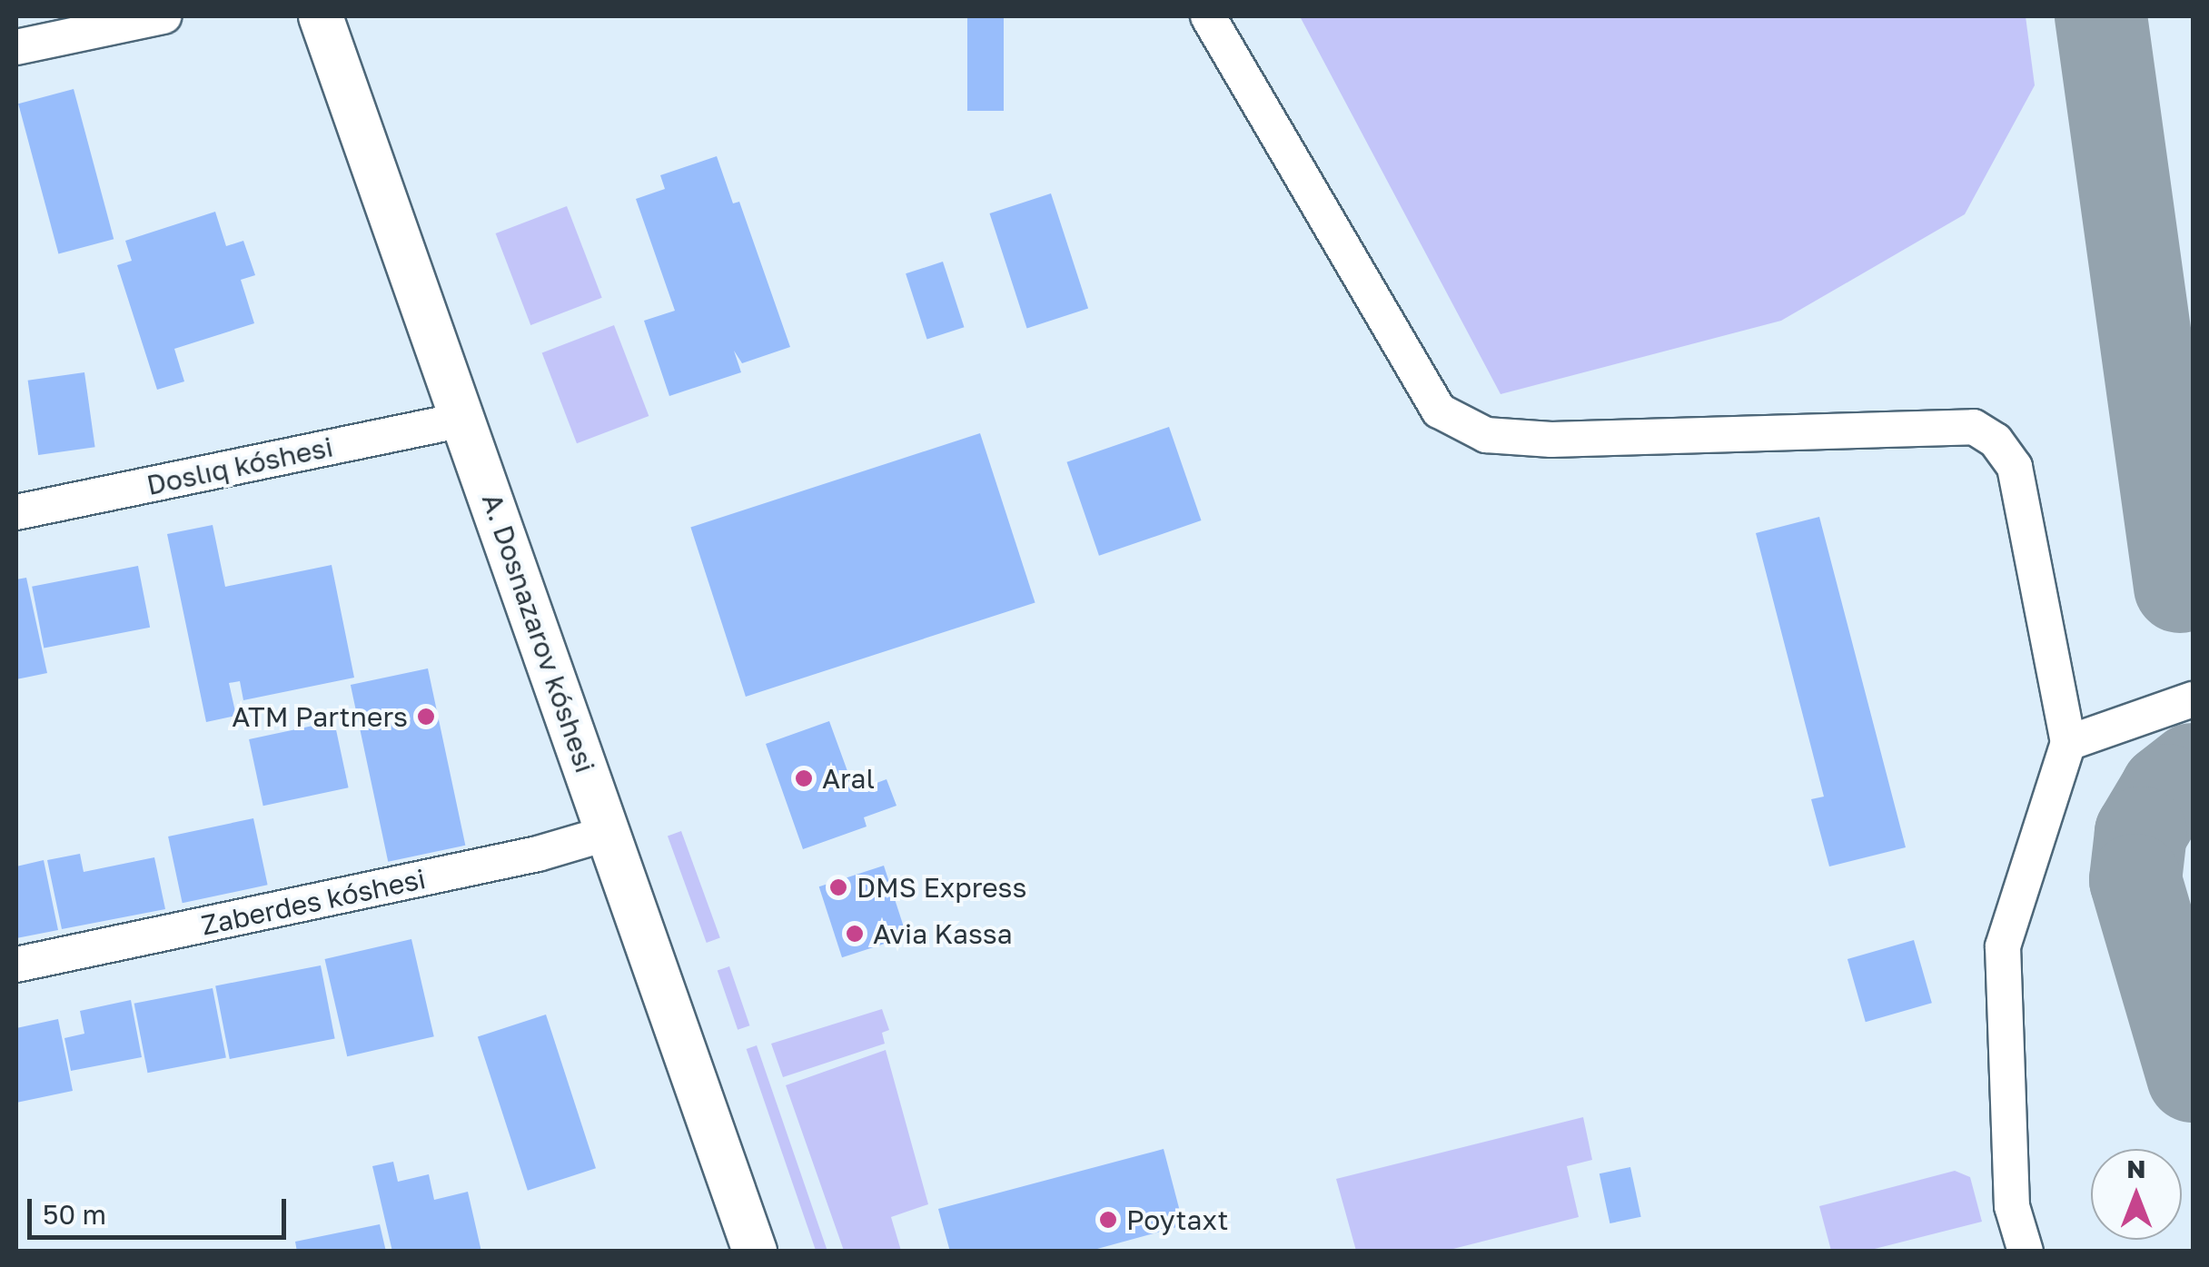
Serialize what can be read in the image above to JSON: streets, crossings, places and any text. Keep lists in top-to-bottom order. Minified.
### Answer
{"streets":{"main road":["A. Dosnazarov kóshesi"],"street":["Doslıq kóshesi","Zaberdes kóshesi"]},"crossings":[["Doslıq kóshesi","A. Dosnazarov kóshesi"],["A. Dosnazarov kóshesi","Zaberdes kóshesi"]],"places":["ATM Partners","Aral","DMS Express","Avia Kassa","Poytaxt"],"scale_bar":"50 m","north":"top"}
